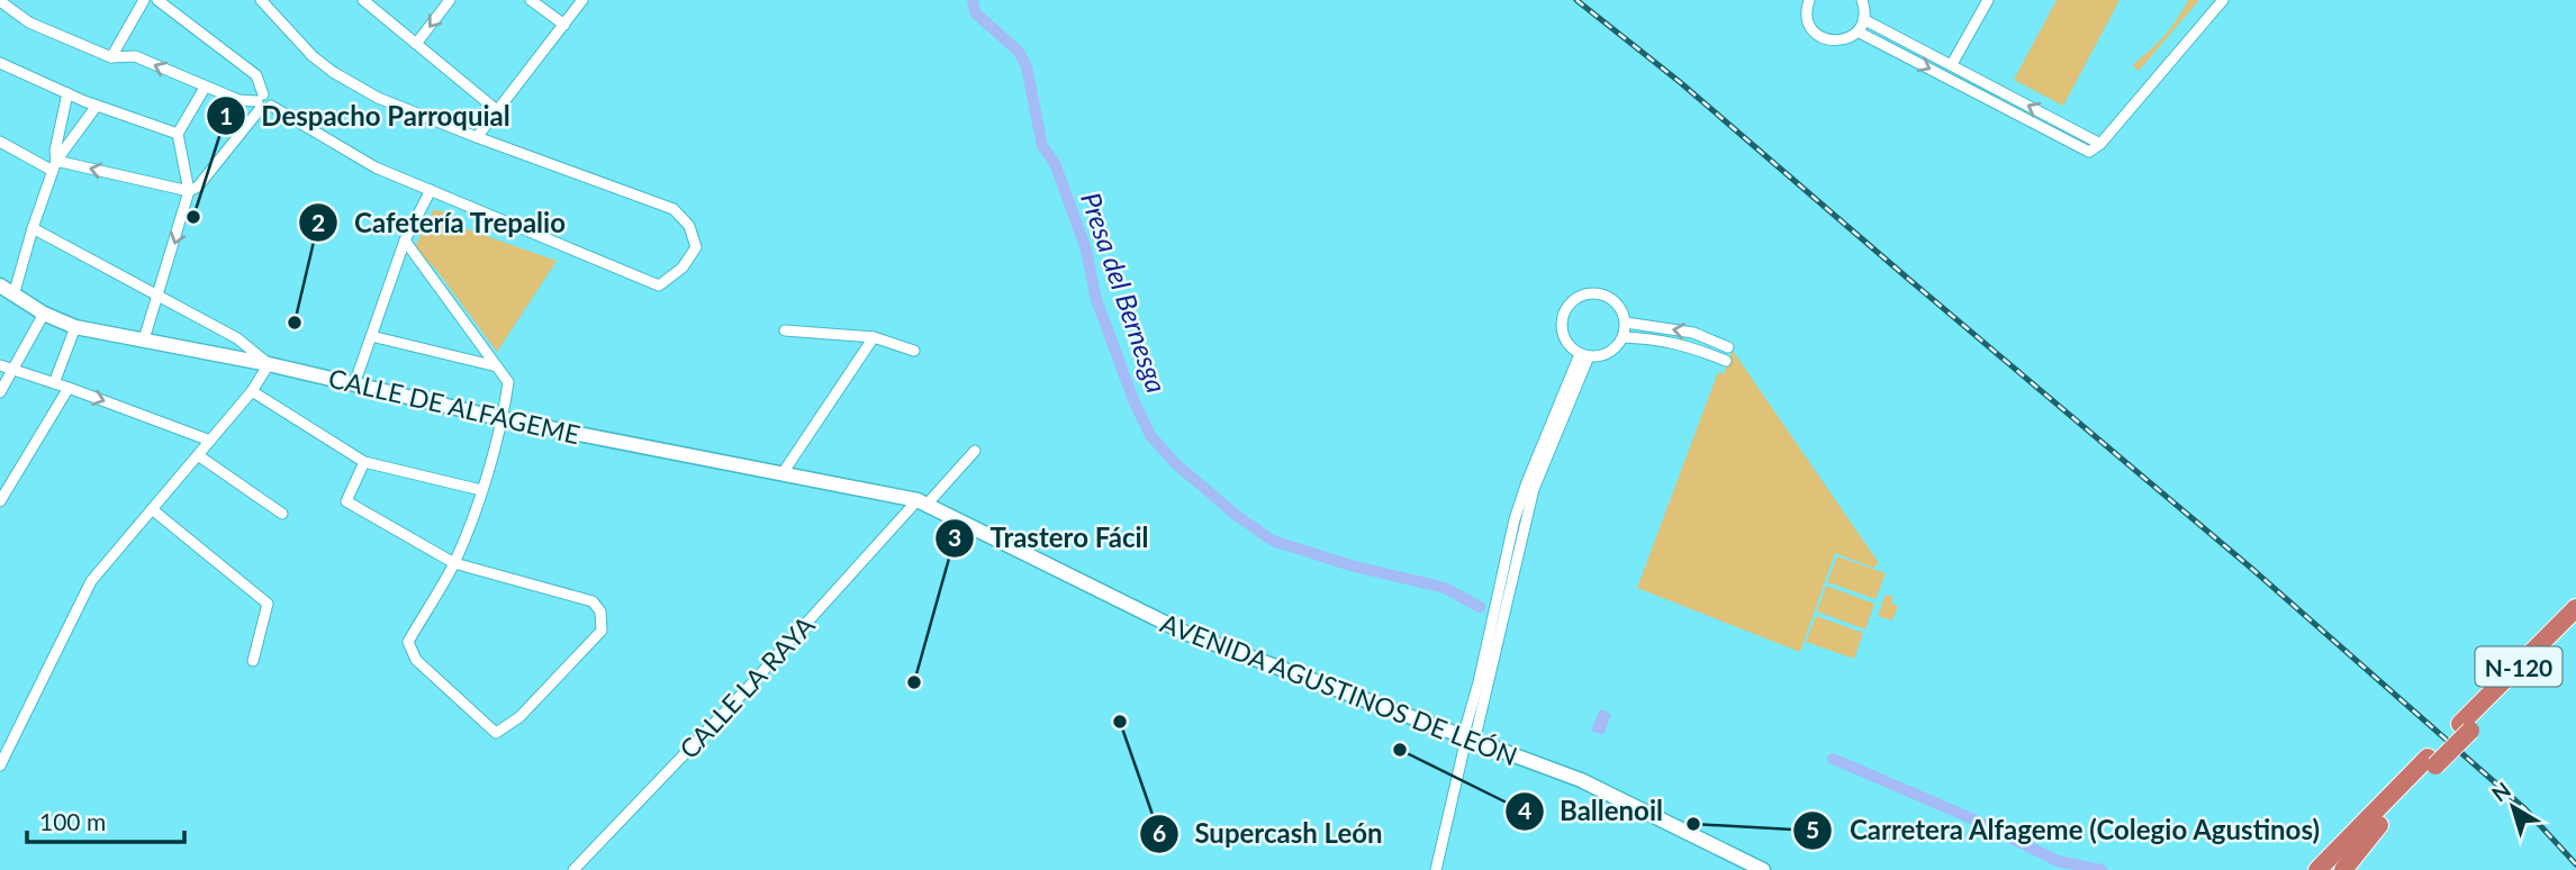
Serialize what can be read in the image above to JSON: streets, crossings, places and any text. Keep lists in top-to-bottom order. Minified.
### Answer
{"streets":{"highway":["N-120"],"street":["CALLE DE ALFAGEME","CALLE LA RAYA","AVENIDA AGUSTINOS DE LEÓN"]},"crossings":[["CALLE DE ALFAGEME","CALLE LA RAYA"],["CALLE DE ALFAGEME","AVENIDA AGUSTINOS DE LEÓN"],["CALLE LA RAYA","AVENIDA AGUSTINOS DE LEÓN"]],"water":["Presa del Bernesga"],"places":["Despacho Parroquial","Cafetería Trepalio","Trastero Fácil","Supercash León","Ballenoil","Carretera Alfageme (Colegio Agustinos)"],"scale_bar":"100 m","north":"top left"}
